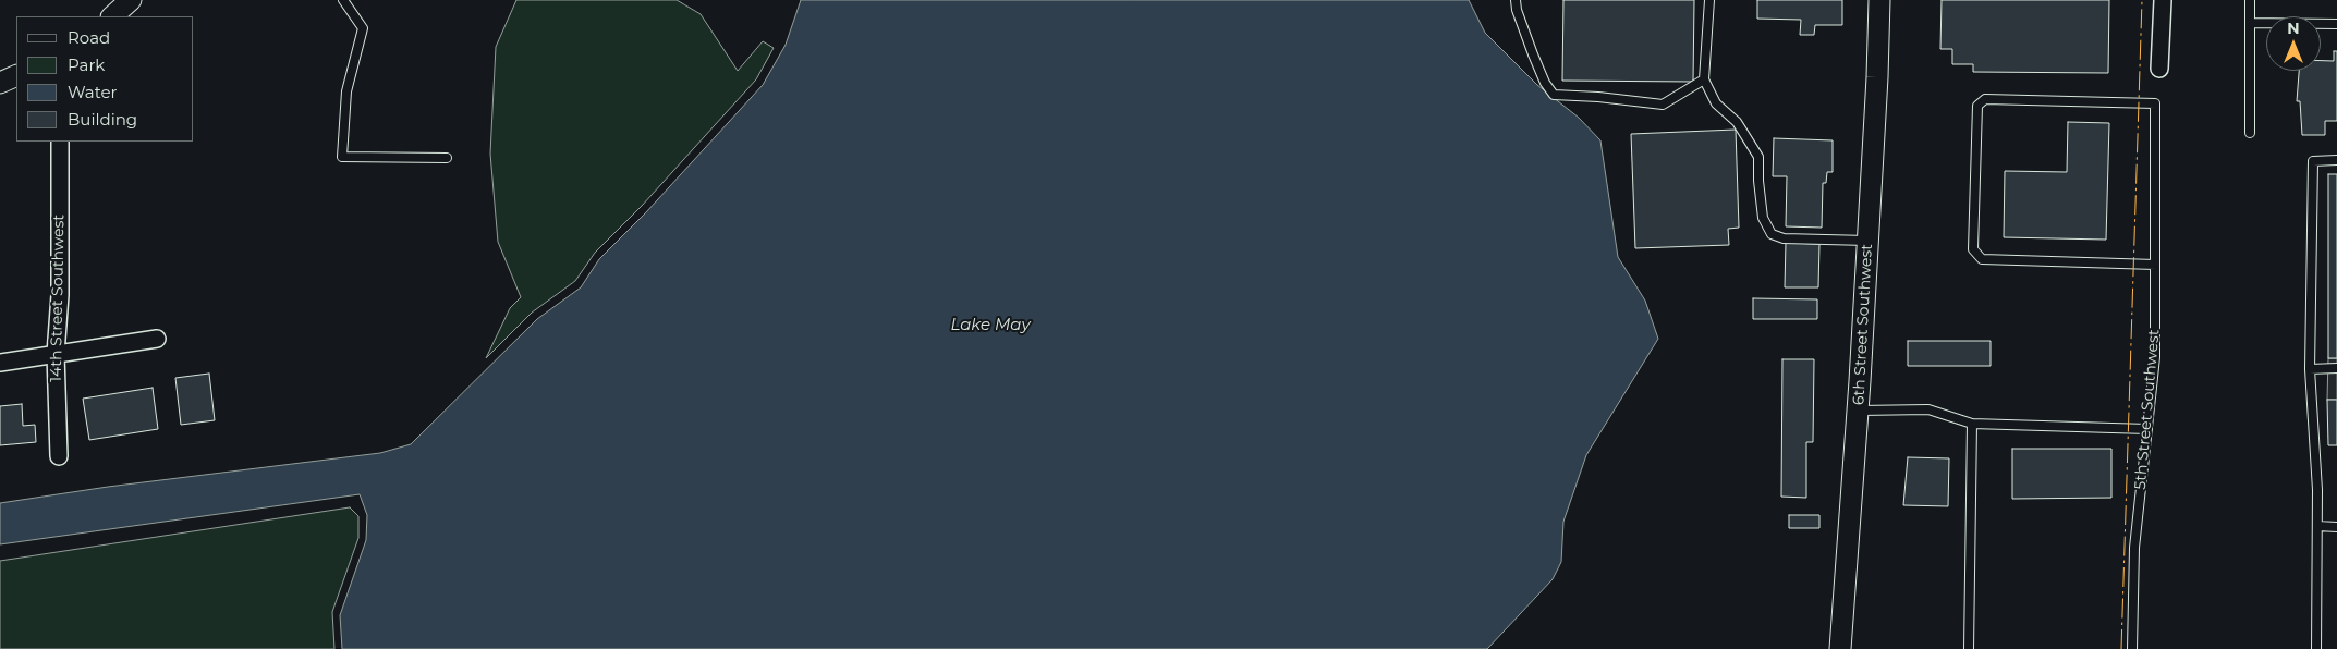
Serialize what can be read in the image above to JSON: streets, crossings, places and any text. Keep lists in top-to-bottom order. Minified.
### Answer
{"streets":{"street":["14th Street Southwest","6th Street Southwest"],"lane":["5th Street Southwest"]},"water":["Lake May"],"legend":["Road","Park","Water","Building"],"north":"top"}
